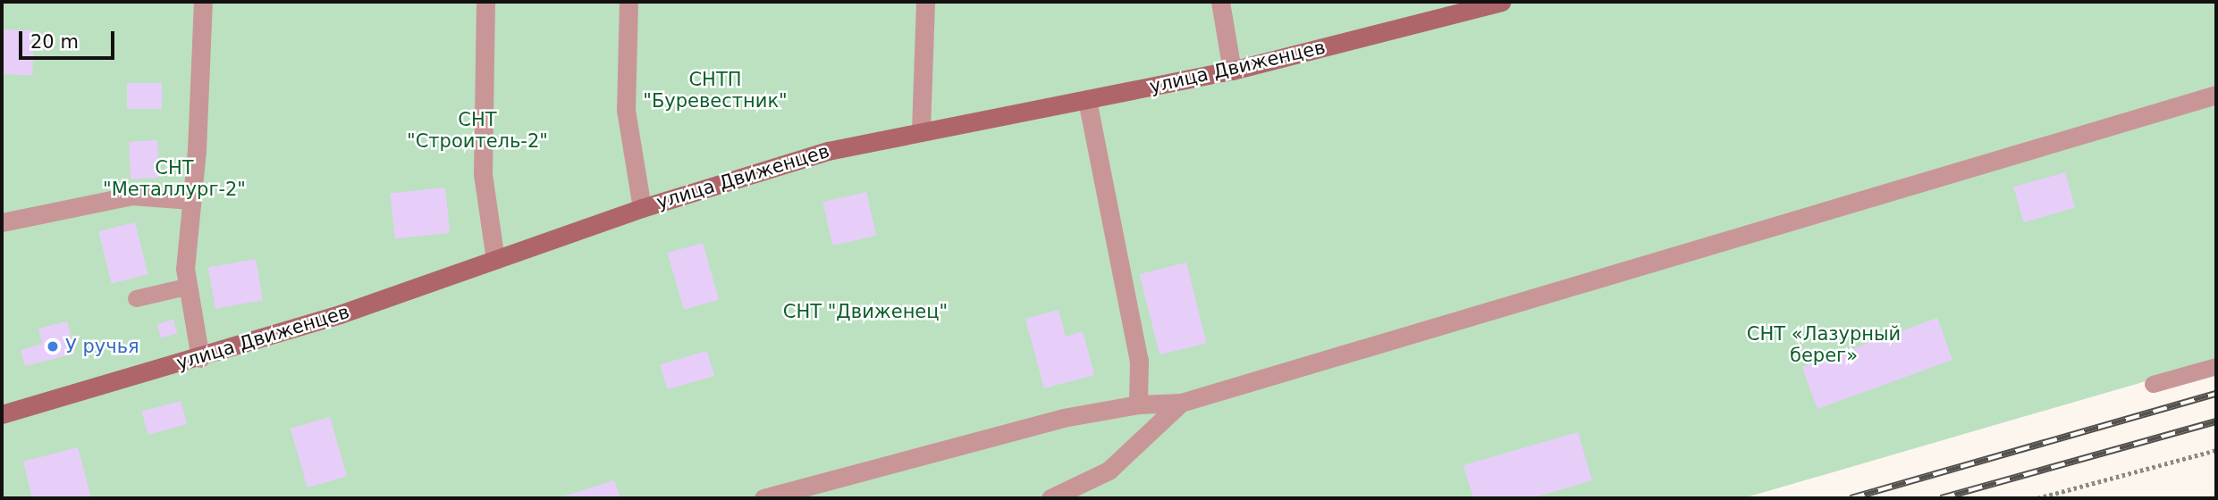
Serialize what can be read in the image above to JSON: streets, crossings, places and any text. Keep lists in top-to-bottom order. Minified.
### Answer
{"streets":{"street":["улица Движенцев"]},"parks":["СНТП \"Буревестник\"","СНТ \"Строитель-2\"","СНТ \"Металлург-2\"","СНТ \"Движенец\"","СНТ «Лазурный берег»"],"places":["У ручья"],"scale_bar":"20 m"}
